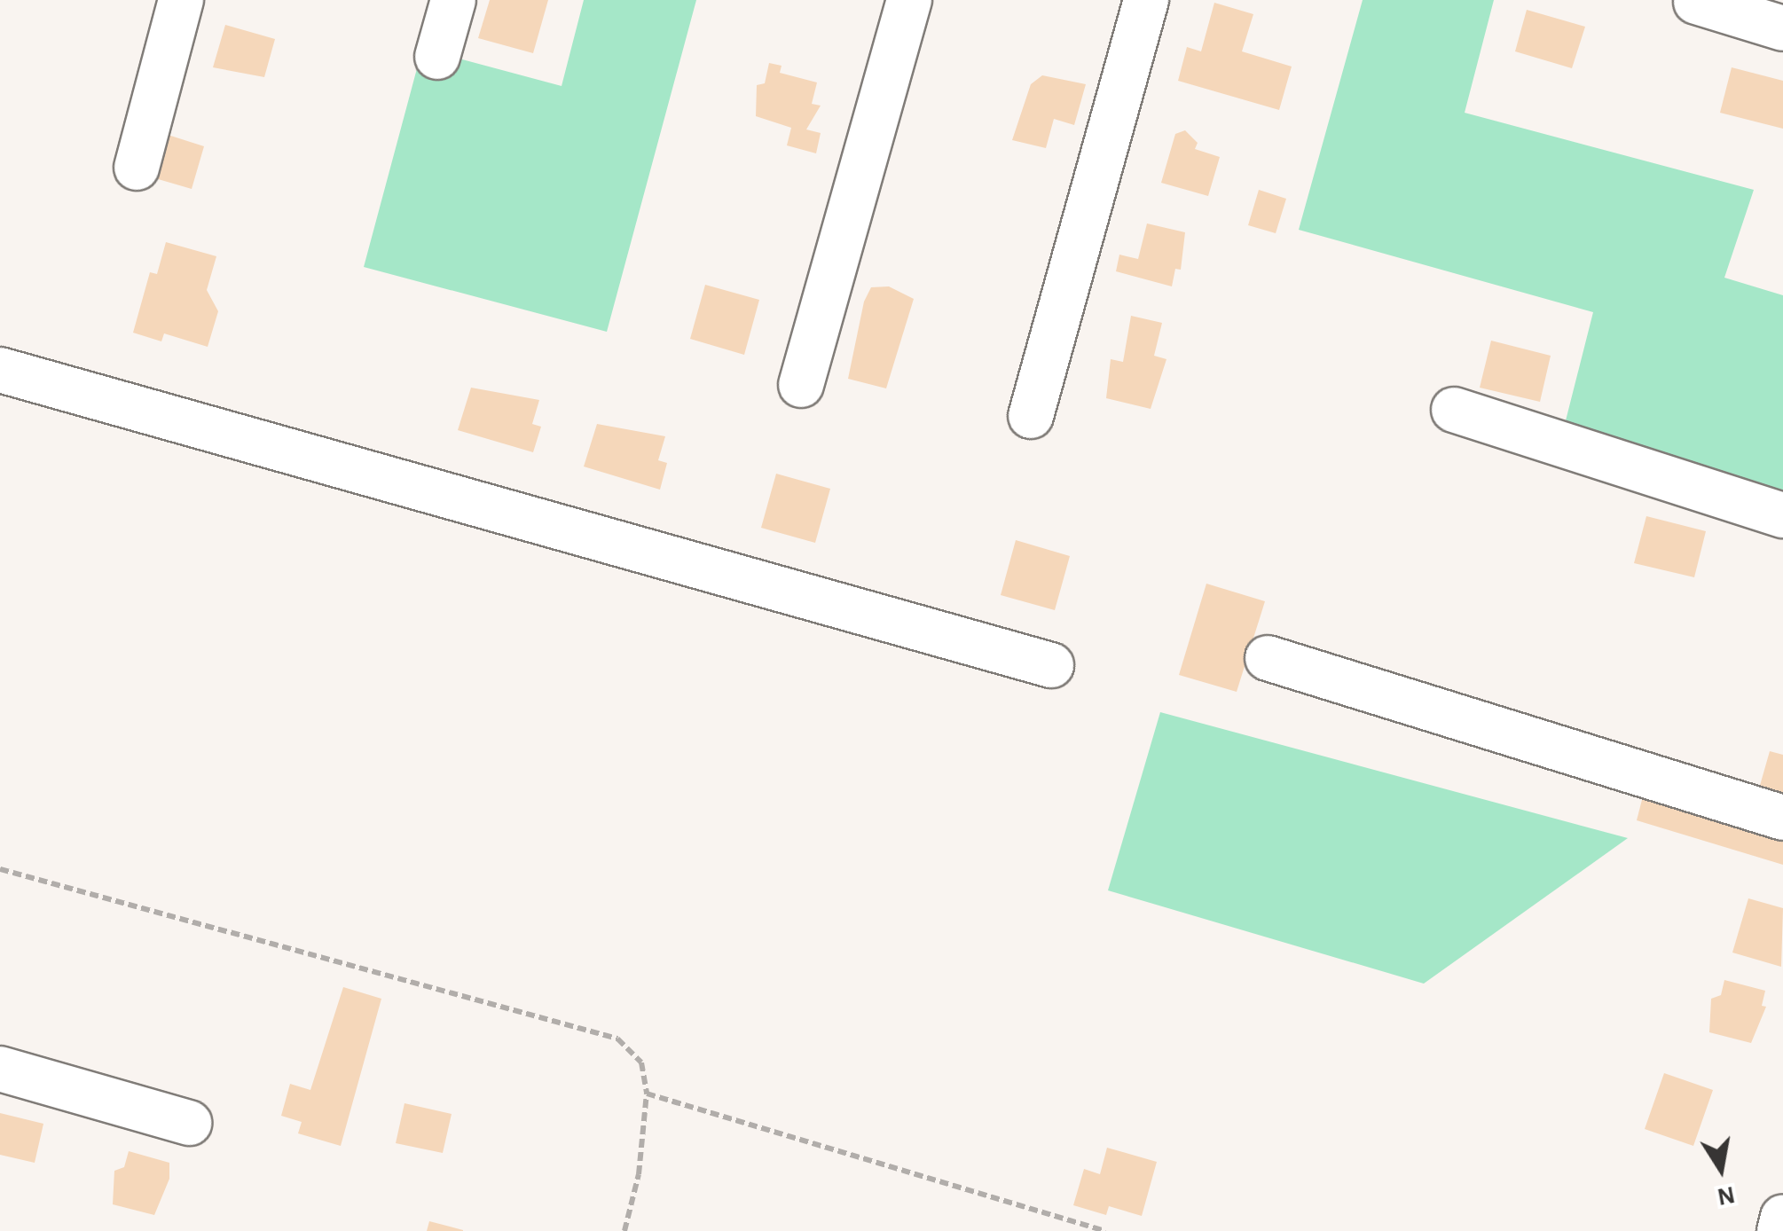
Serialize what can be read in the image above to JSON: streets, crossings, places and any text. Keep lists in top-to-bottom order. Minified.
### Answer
{"north":"bottom"}
